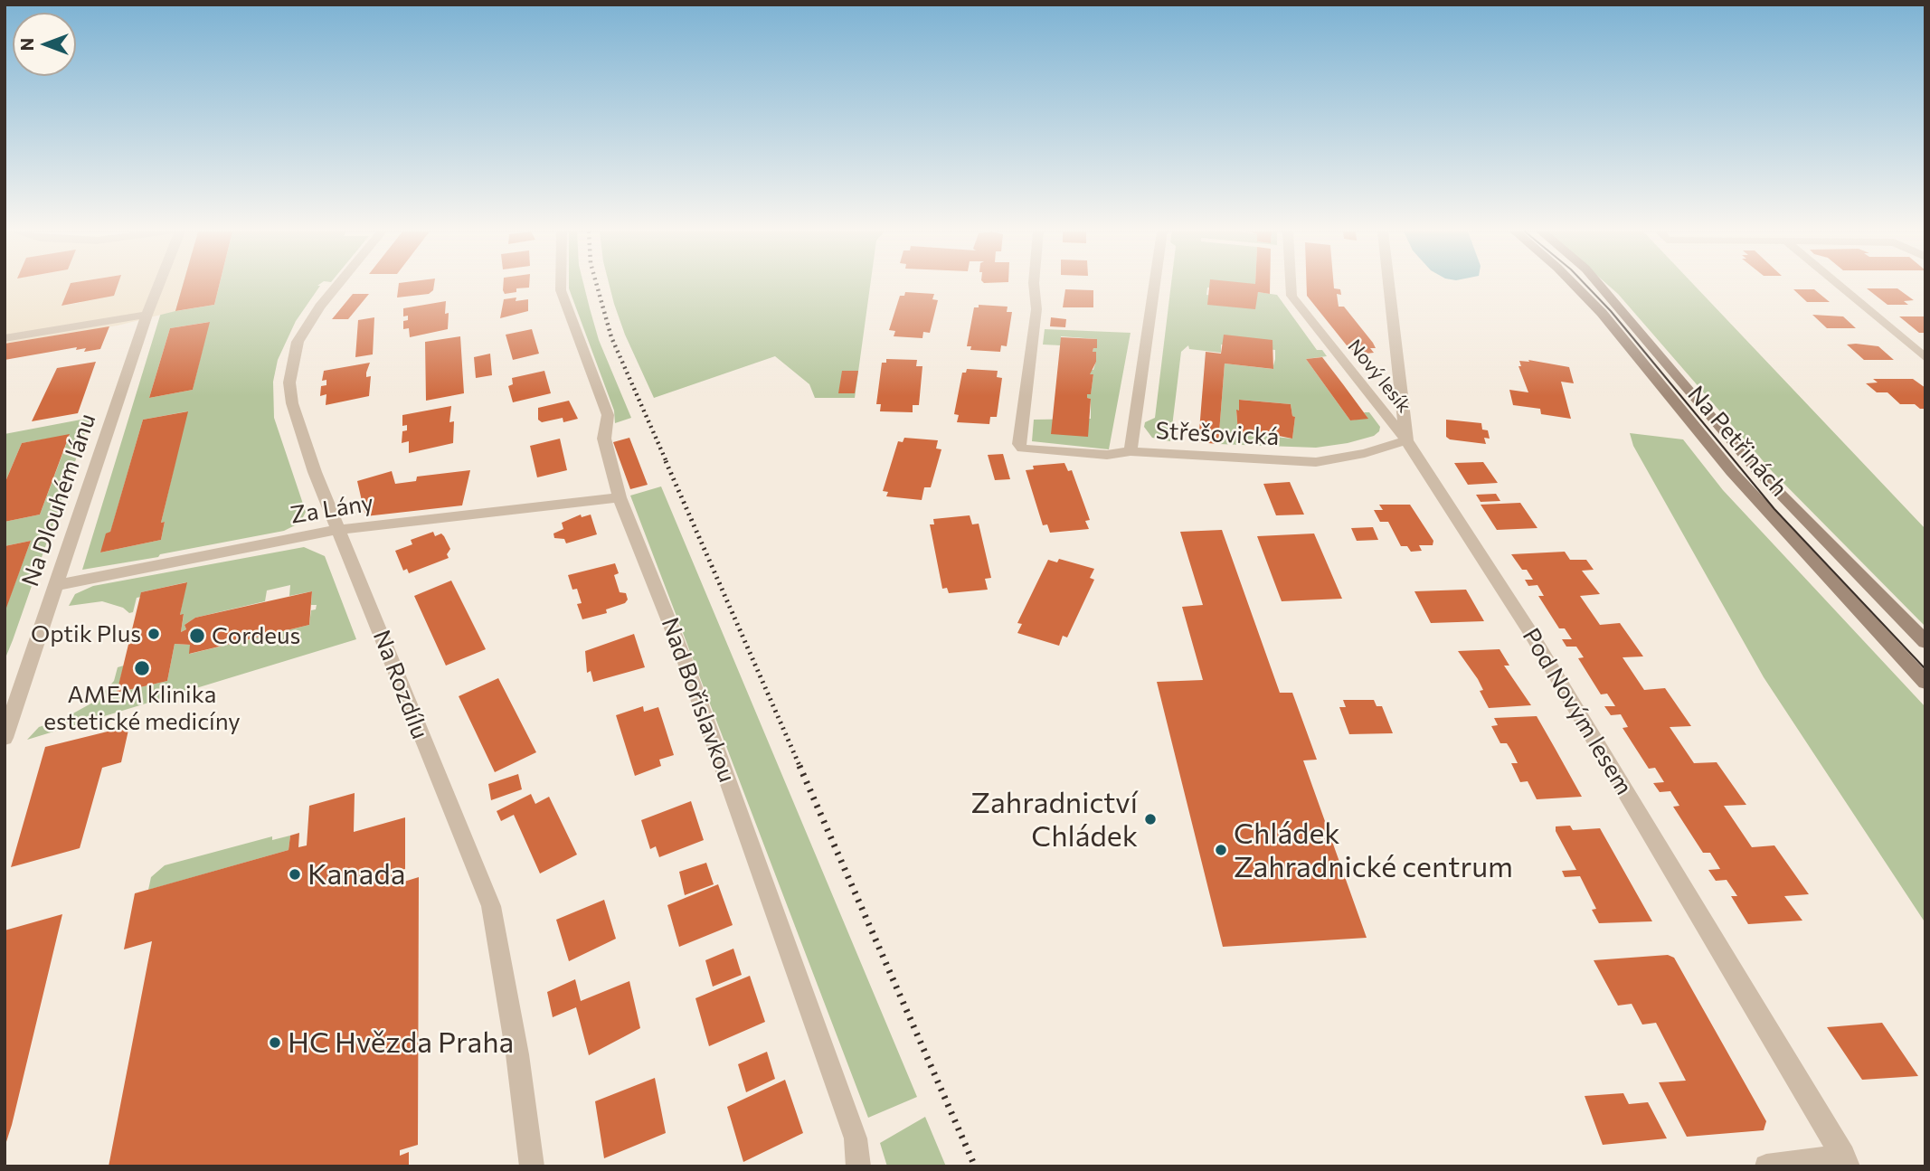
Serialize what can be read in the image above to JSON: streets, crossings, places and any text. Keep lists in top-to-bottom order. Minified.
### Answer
{"streets":{"street":["Nový lesík","Střešovická","Na Petřinách","Na Dlouhém lánu","Za Lány","Na Rozdílu","Nad Bořislavkou","Pod Novým lesem"]},"crossings":[["Nový lesík","Střešovická"],["Nový lesík","Pod Novým lesem"],["Střešovická","Pod Novým lesem"],["Na Dlouhém lánu","Za Lány"],["Za Lány","Na Rozdílu"],["Za Lány","Nad Bořislavkou"]],"places":["Optik Plus","Cordeus","AMEM klinika estetické medicíny","Zahradnictví Chládek","Chládek Zahradnické centrum","Kanada","HC Hvězda Praha"],"north":"left"}
